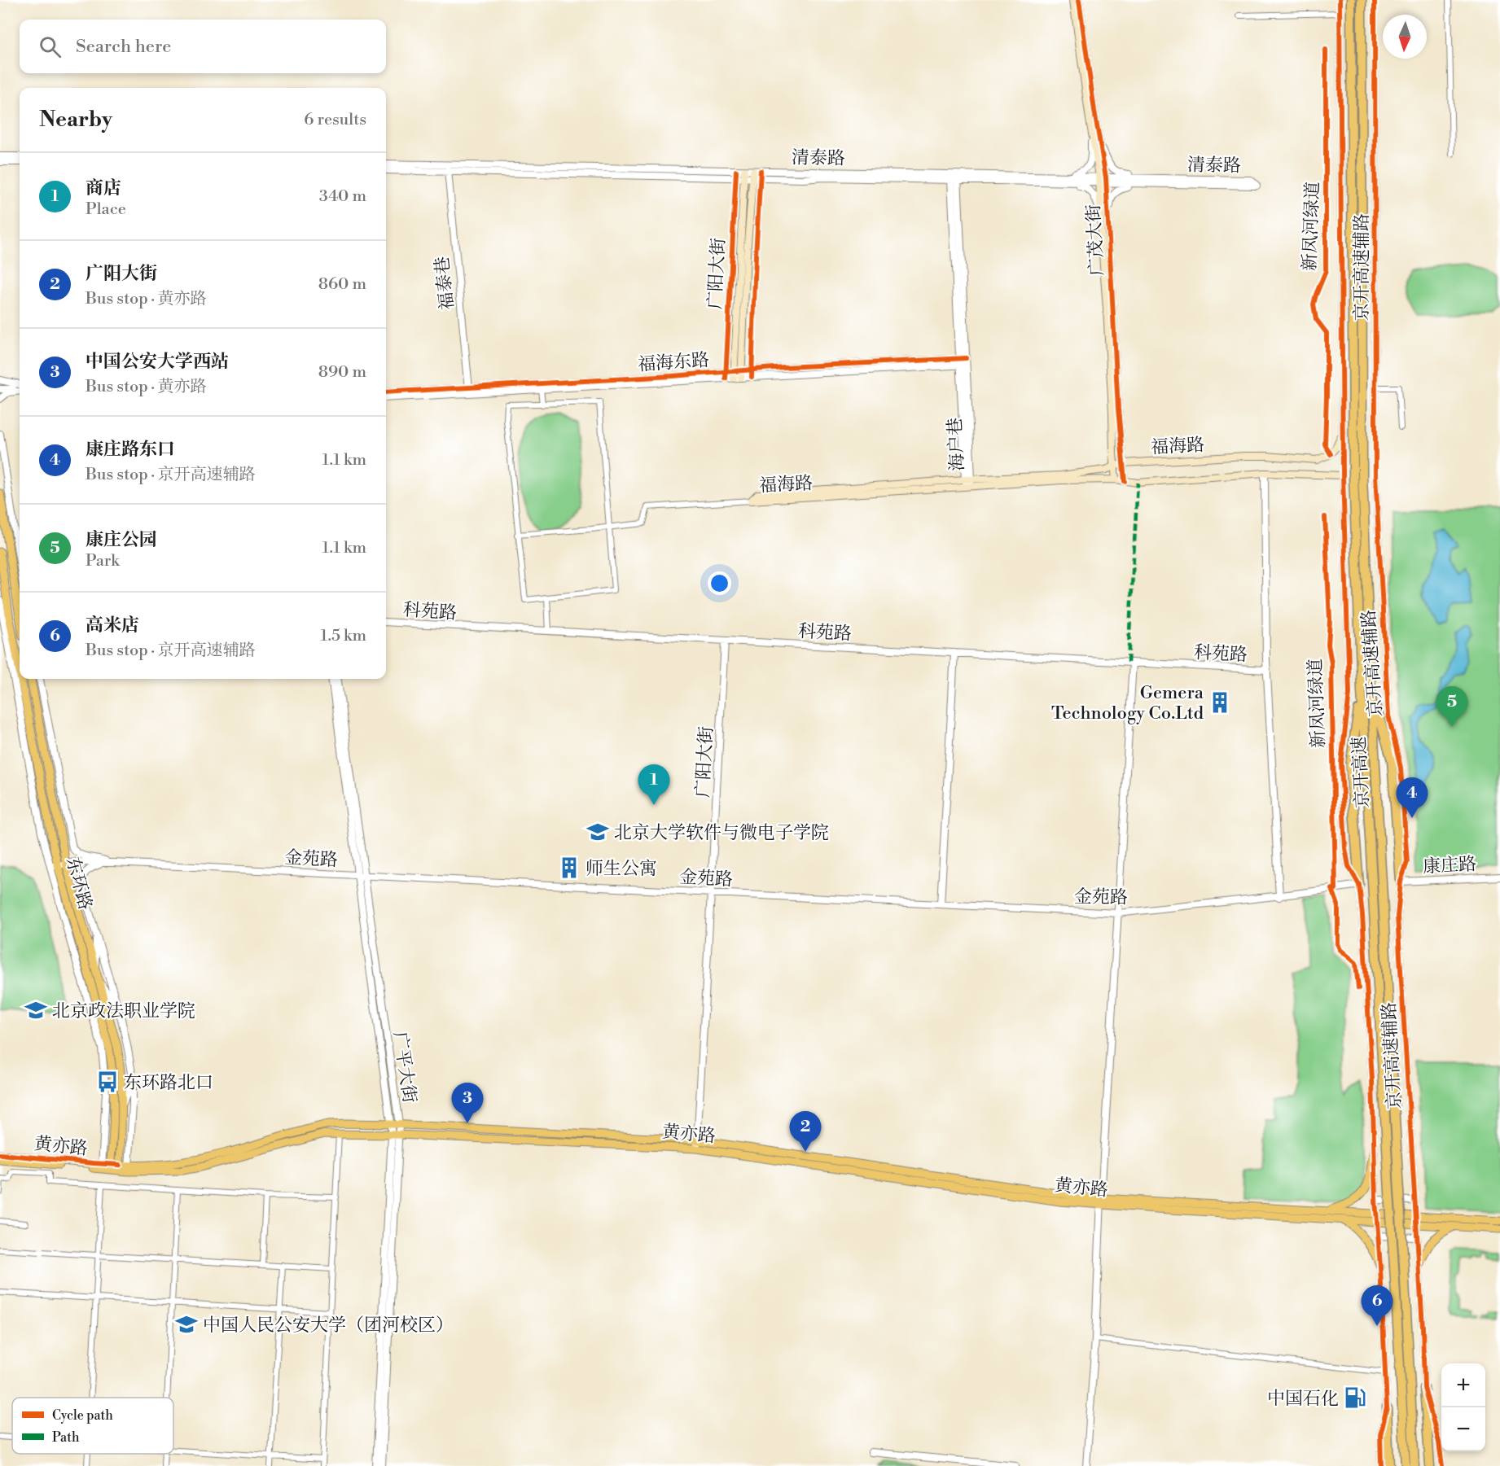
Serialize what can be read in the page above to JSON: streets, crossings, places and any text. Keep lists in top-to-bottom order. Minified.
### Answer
{"streets":{"highway":["京开高速"],"main road":["广茂大街","京开高速辅路","广阳大街","福海路","东环路","黄亦路"],"street":["清泰路","福泰巷","福海东路","海户巷","科苑路","金苑路","康庄路","广平大街"],"cycle path":["新凤河绿道"]},"crossings":[["清泰路","广茂大街"],["清泰路","广阳大街"],["清泰路","福泰巷"],["清泰路","海户巷"],["广茂大街","福海路"],["京开高速辅路","福海路"],["京开高速辅路","金苑路"],["京开高速辅路","康庄路"],["京开高速辅路","黄亦路"],["广阳大街","福海东路"],["广阳大街","科苑路"],["广阳大街","金苑路"],["广阳大街","黄亦路"],["福泰巷","福海东路"],["福海东路","海户巷"],["海户巷","福海路"],["金苑路","东环路"],["金苑路","广平大街"],["东环路","黄亦路"],["广平大街","黄亦路"]],"places":{"building":["Gemera Technology Co.Ltd","师生公寓"],"school or university":["北京大学软件与微电子学院","北京政法职业学院","中国人民公安大学（团河校区）"],"bus stop":["东环路北口"],"fuel station":["中国石化"]},"legend":["Cycle path","Path"],"north":"bottom","page":{"search":"Search here","heading":["Nearby","6 results"],"list":[{"mark":"1","name":"商店","note":"Place","value":"340 m"},{"mark":"2","name":"广阳大街","note":"Bus stop · 黄亦路","value":"860 m"},{"mark":"3","name":"中国公安大学西站","note":"Bus stop · 黄亦路","value":"890 m"},{"mark":"4","name":"康庄路东口","note":"Bus stop · 京开高速辅路","value":"1.1 km"},{"mark":"5","name":"康庄公园","note":"Park","value":"1.1 km"},{"mark":"6","name":"高米店","note":"Bus stop · 京开高速辅路","value":"1.5 km"}],"pins":["5","1","4","3","2","6"],"map_buttons":["+","−"]}}
